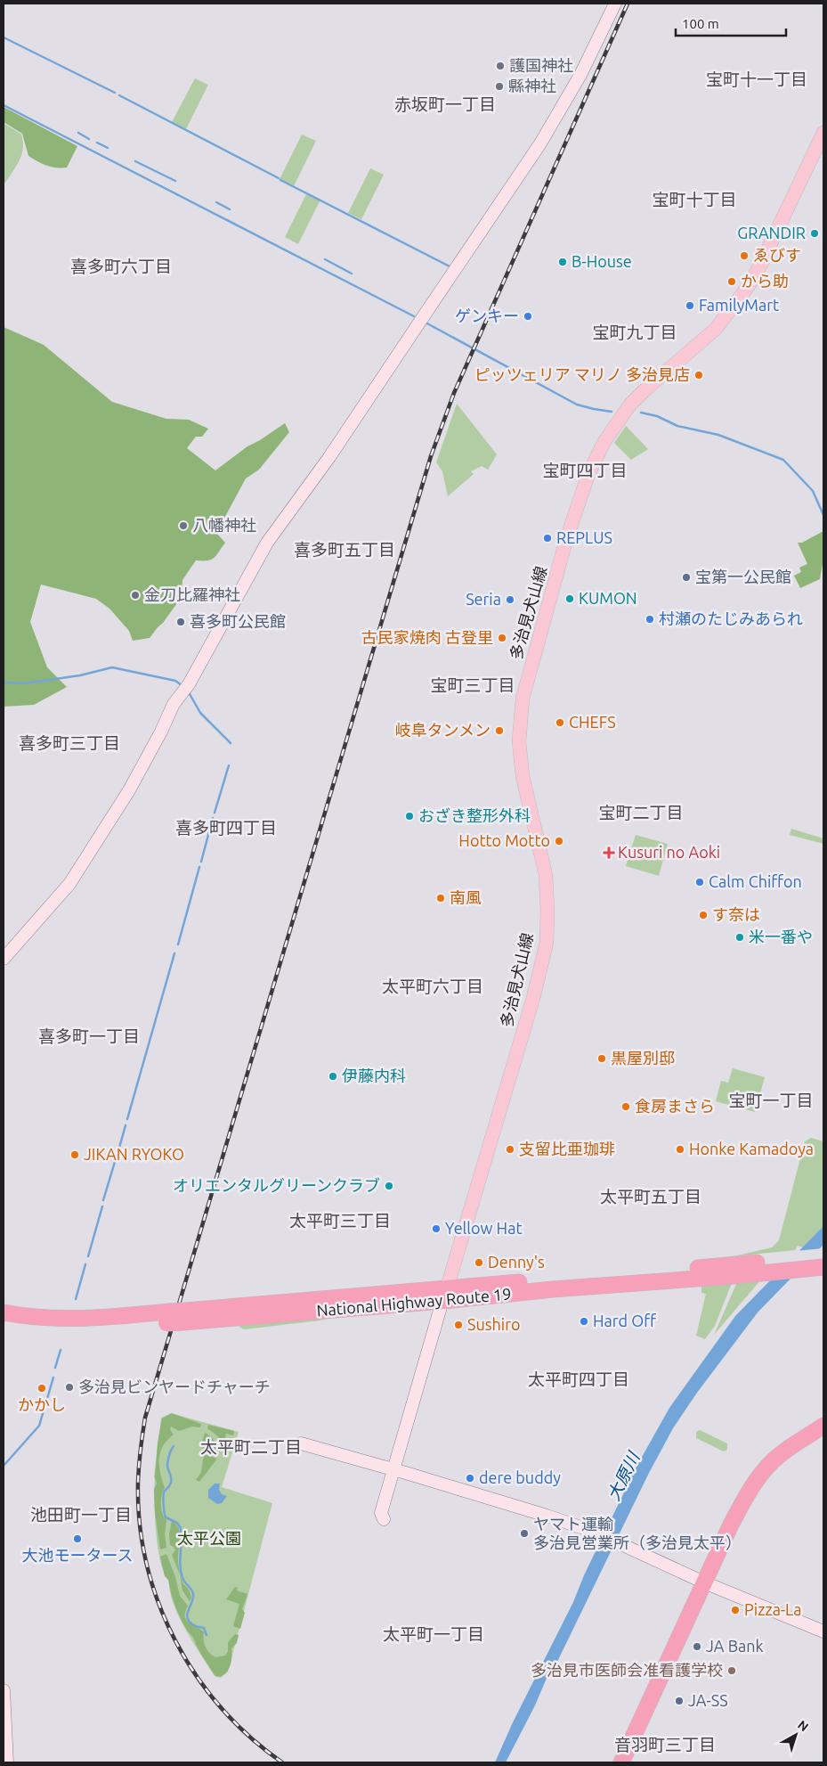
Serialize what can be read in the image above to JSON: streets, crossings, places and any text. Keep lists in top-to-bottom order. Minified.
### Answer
{"streets":{"highway":["National Highway Route 19"],"main road":["多治見犬山線"]},"crossings":[["多治見犬山線","National Highway Route 19"]],"districts":["宝町十一丁目","赤坂町一丁目","宝町十丁目","喜多町六丁目","宝町九丁目","宝町四丁目","喜多町五丁目","宝町三丁目","喜多町三丁目","宝町二丁目","喜多町四丁目","太平町六丁目","喜多町一丁目","宝町一丁目","太平町五丁目","太平町三丁目","太平町四丁目","太平町二丁目","池田町一丁目","太平町一丁目","音羽町三丁目"],"water":["大原川"],"parks":["太平公園"],"places":{"other":["護国神社","縣神社","GRANDIR","ゑびす","B-House","から助","FamilyMart","ゲンキー","ピッツェリア マリノ 多治見店","八幡神社","REPLUS","宝第一公民館","金刀比羅神社","KUMON","Seria","村瀬のたじみあられ","喜多町公民館","古民家焼肉 古登里","CHEFS","岐阜タンメン","おざき整形外科","Hotto Motto","Calm Chiffon","南風","す奈は","米一番や","黒屋別邸","伊藤内科","食房まさら","支留比亜珈琲","Honke Kamadoya","JIKAN RYOKO","オリエンタルグリーンクラブ","Yellow Hat","Denny's","Hard Off","Sushiro","多治見ビンヤードチャーチ","かかし","dere buddy","ヤマト運輸 多治見営業所（多治見太平）","大池モータース","Pizza-La","JA Bank","多治見市医師会准看護学校","JA-SS"],"health":["Kusuri no Aoki"]},"scale_bar":"100 m","north":"top right"}
